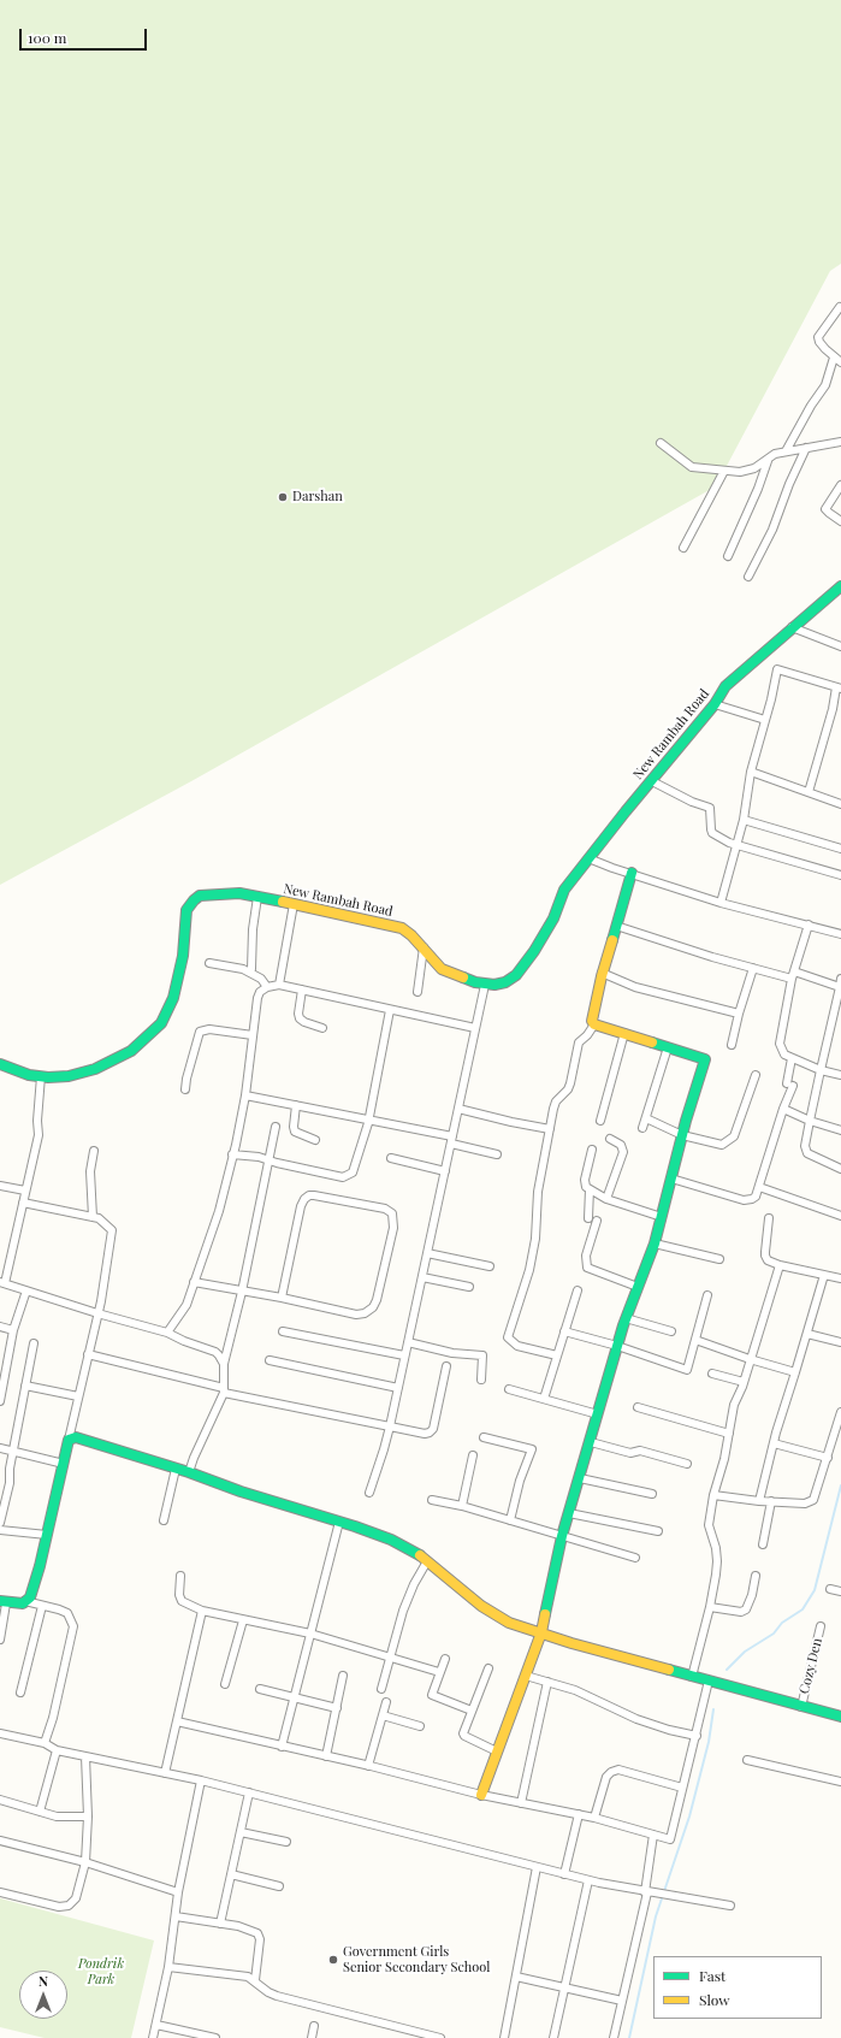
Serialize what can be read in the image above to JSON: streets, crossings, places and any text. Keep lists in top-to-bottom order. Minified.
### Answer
{"streets":{"street":["New Rambah Road","Cozy Den"]},"parks":["Pondrik Park"],"places":["Darshan","Government Girls Senior Secondary School"],"legend":["Fast","Slow"],"scale_bar":"100 m","north":"top"}
